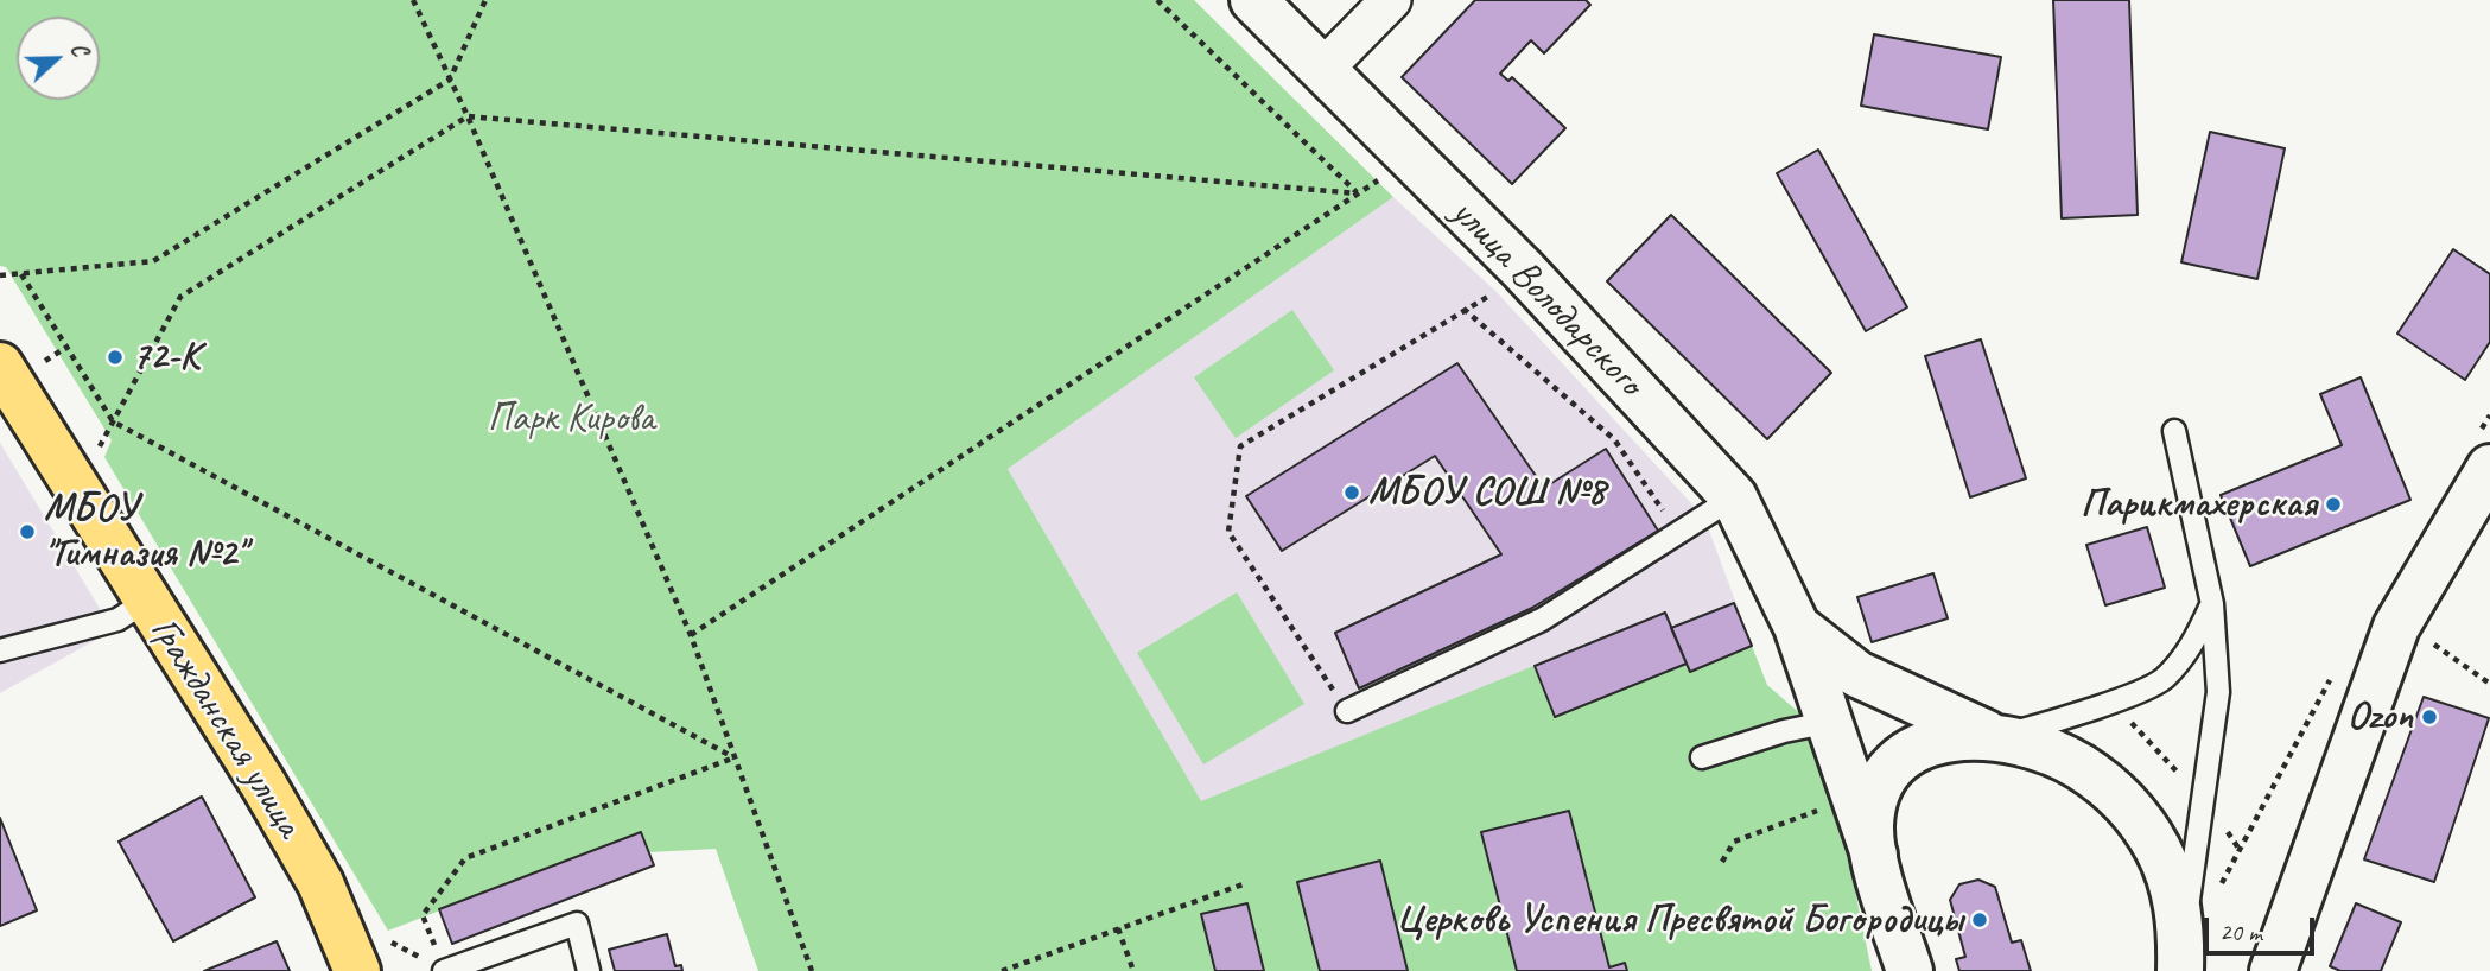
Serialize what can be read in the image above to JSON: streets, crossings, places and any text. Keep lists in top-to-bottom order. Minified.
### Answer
{"streets":{"main road":["Гражданская улица"],"street":["улица Володарского"]},"parks":["Парк Кирова"],"places":["72-К","МБОУ СОШ №8","Парикмахерская","МБОУ \"Гимназия №2\"","Ozon","Церковь Успения Пресвятой Богородицы"],"scale_bar":"20 m","north":"right"}
